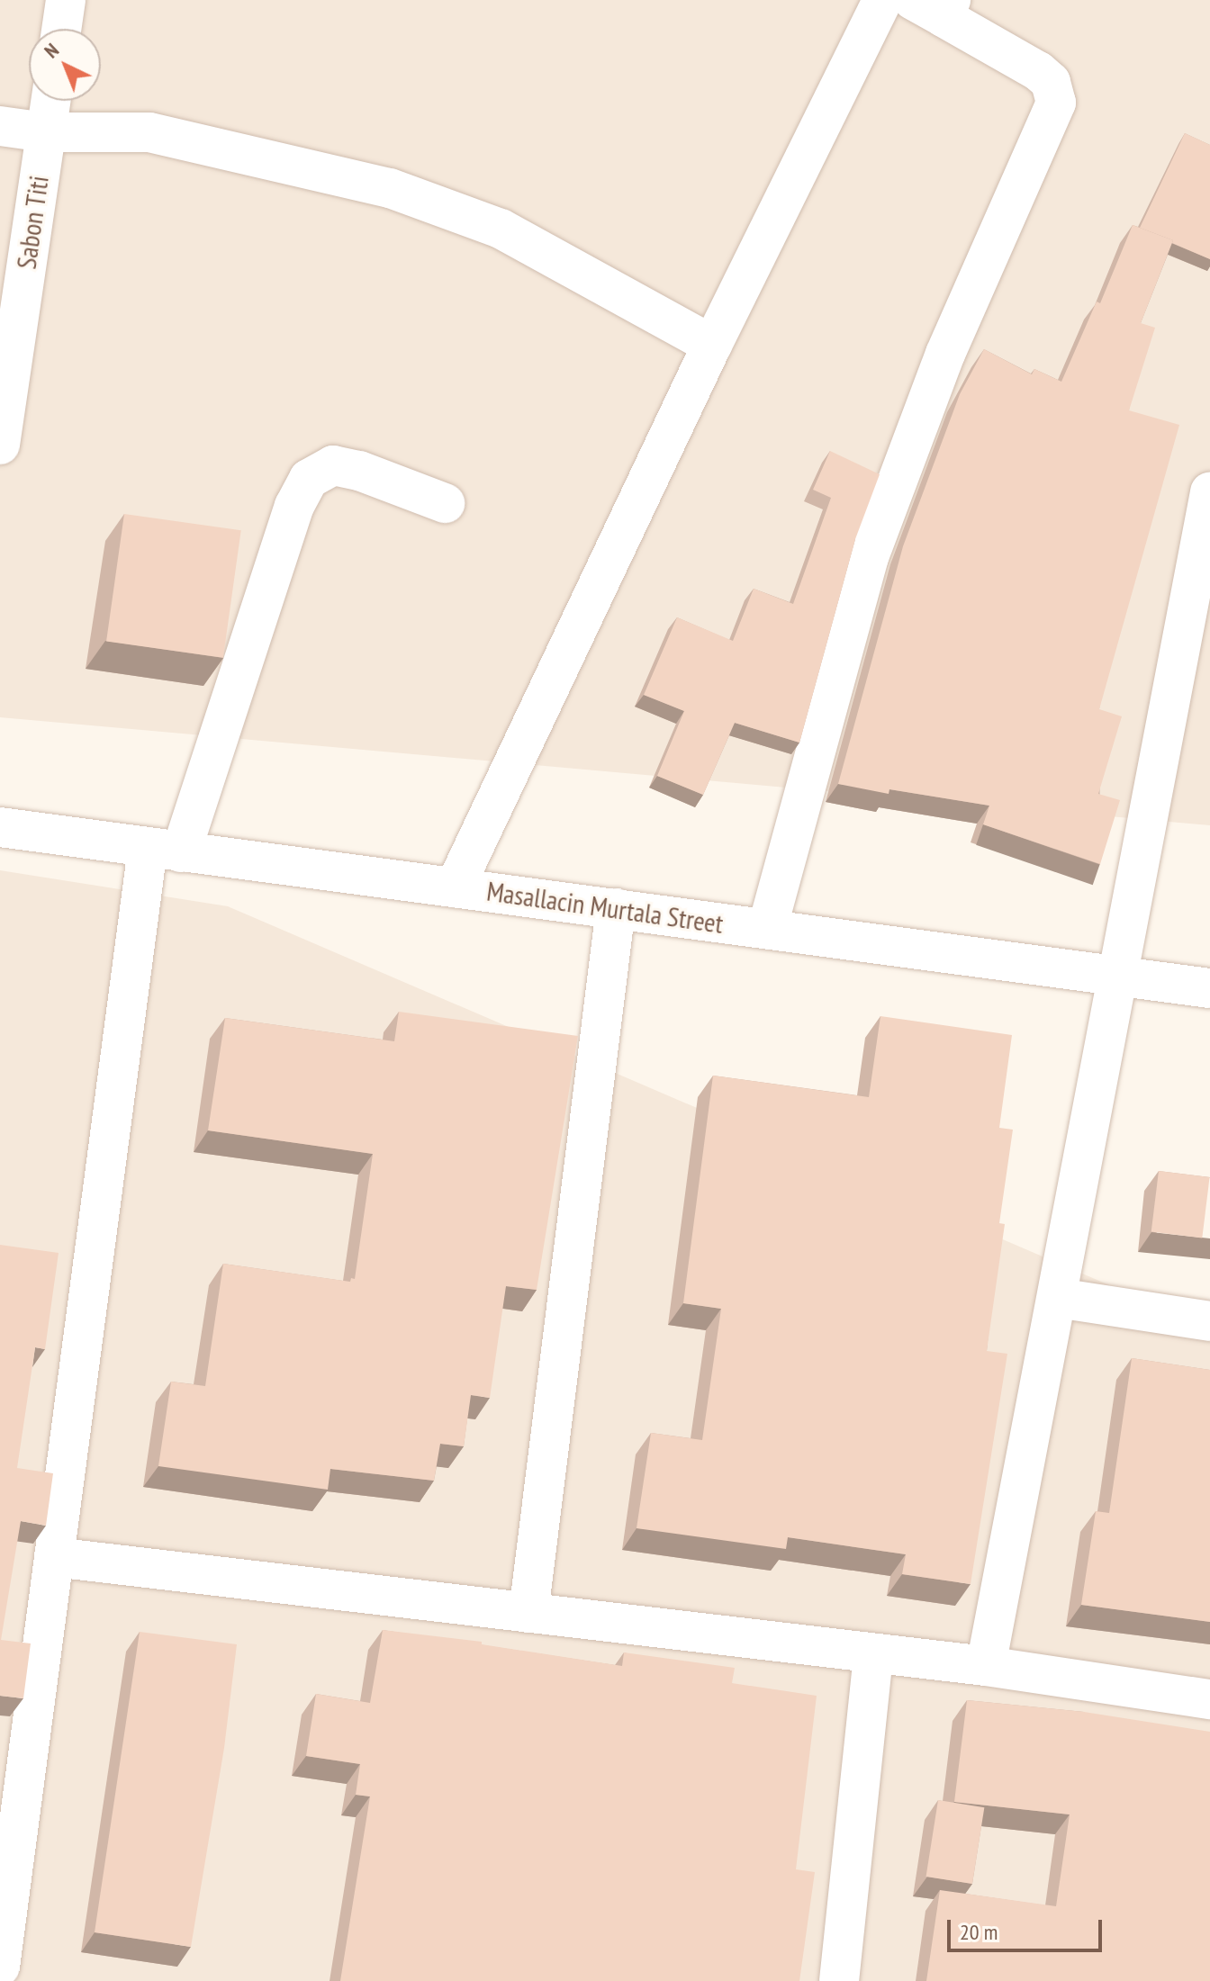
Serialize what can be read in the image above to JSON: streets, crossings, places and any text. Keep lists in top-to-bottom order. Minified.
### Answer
{"streets":{"street":["Sabon Titi","Masallacin Murtala Street"]},"scale_bar":"20 m","north":"top left"}
